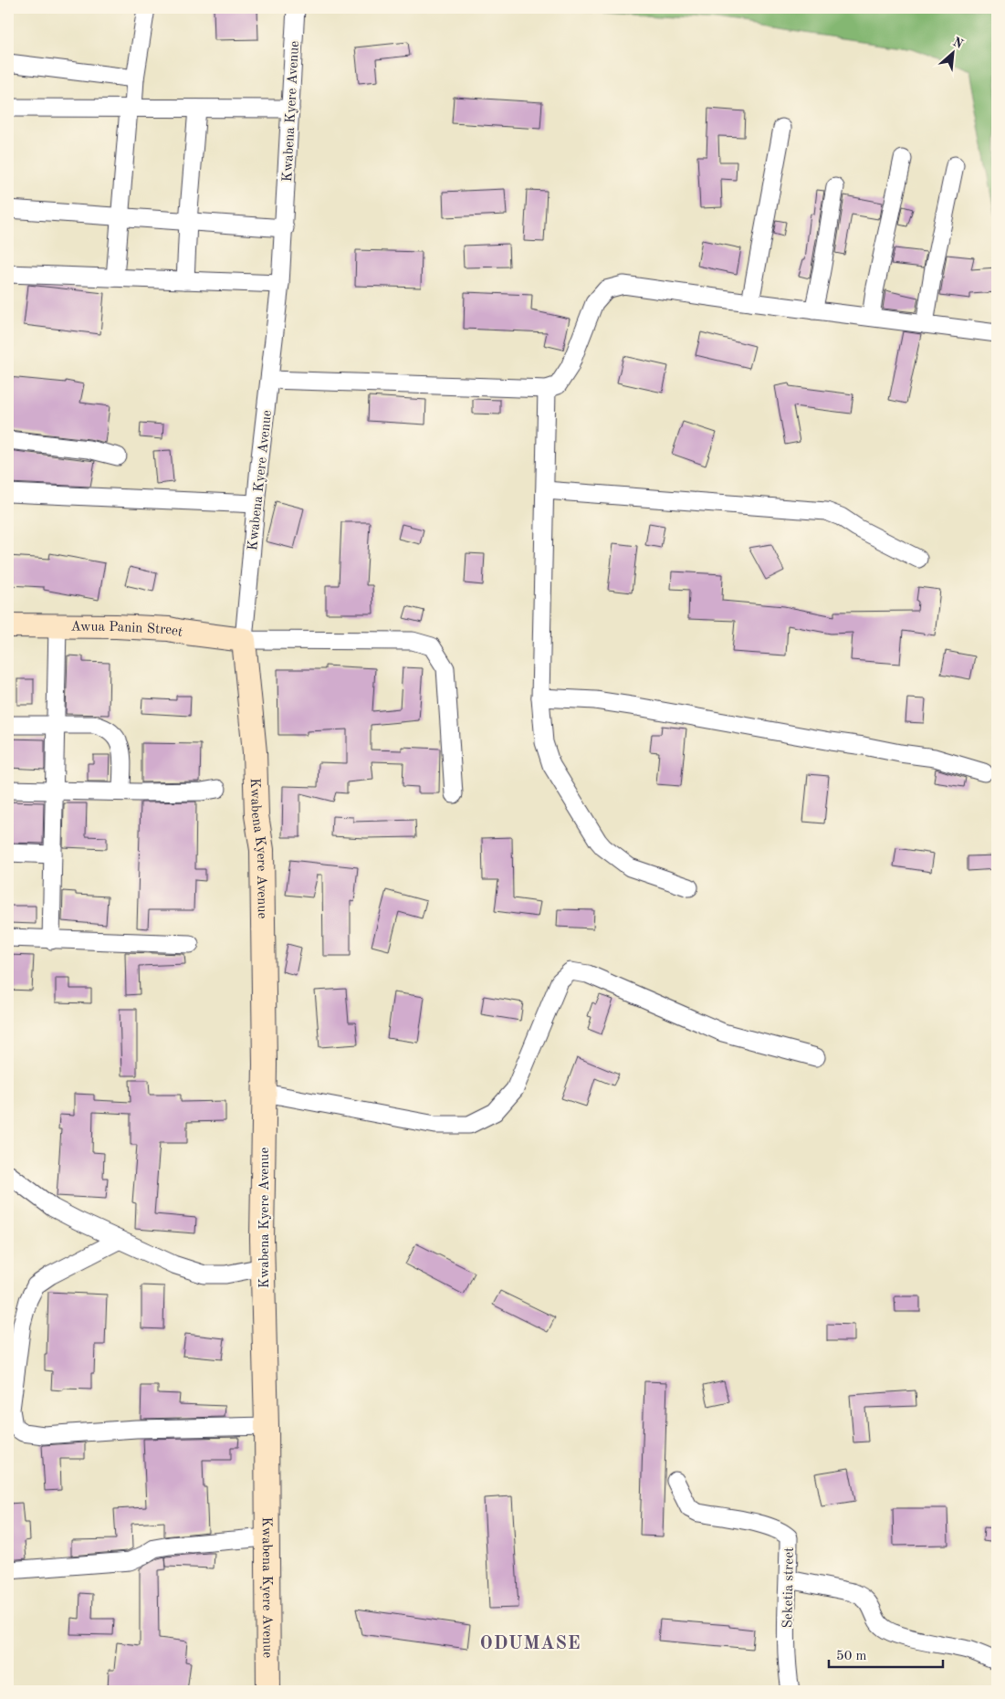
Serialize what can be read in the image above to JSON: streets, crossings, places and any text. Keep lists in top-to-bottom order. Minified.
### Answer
{"streets":{"main road":["Kwabena Kyere Avenue","Awua Panin Street"],"street":["Seketia street"]},"crossings":[["Kwabena Kyere Avenue","Awua Panin Street"]],"districts":["ODUMASE"],"scale_bar":"50 m","north":"top right"}
